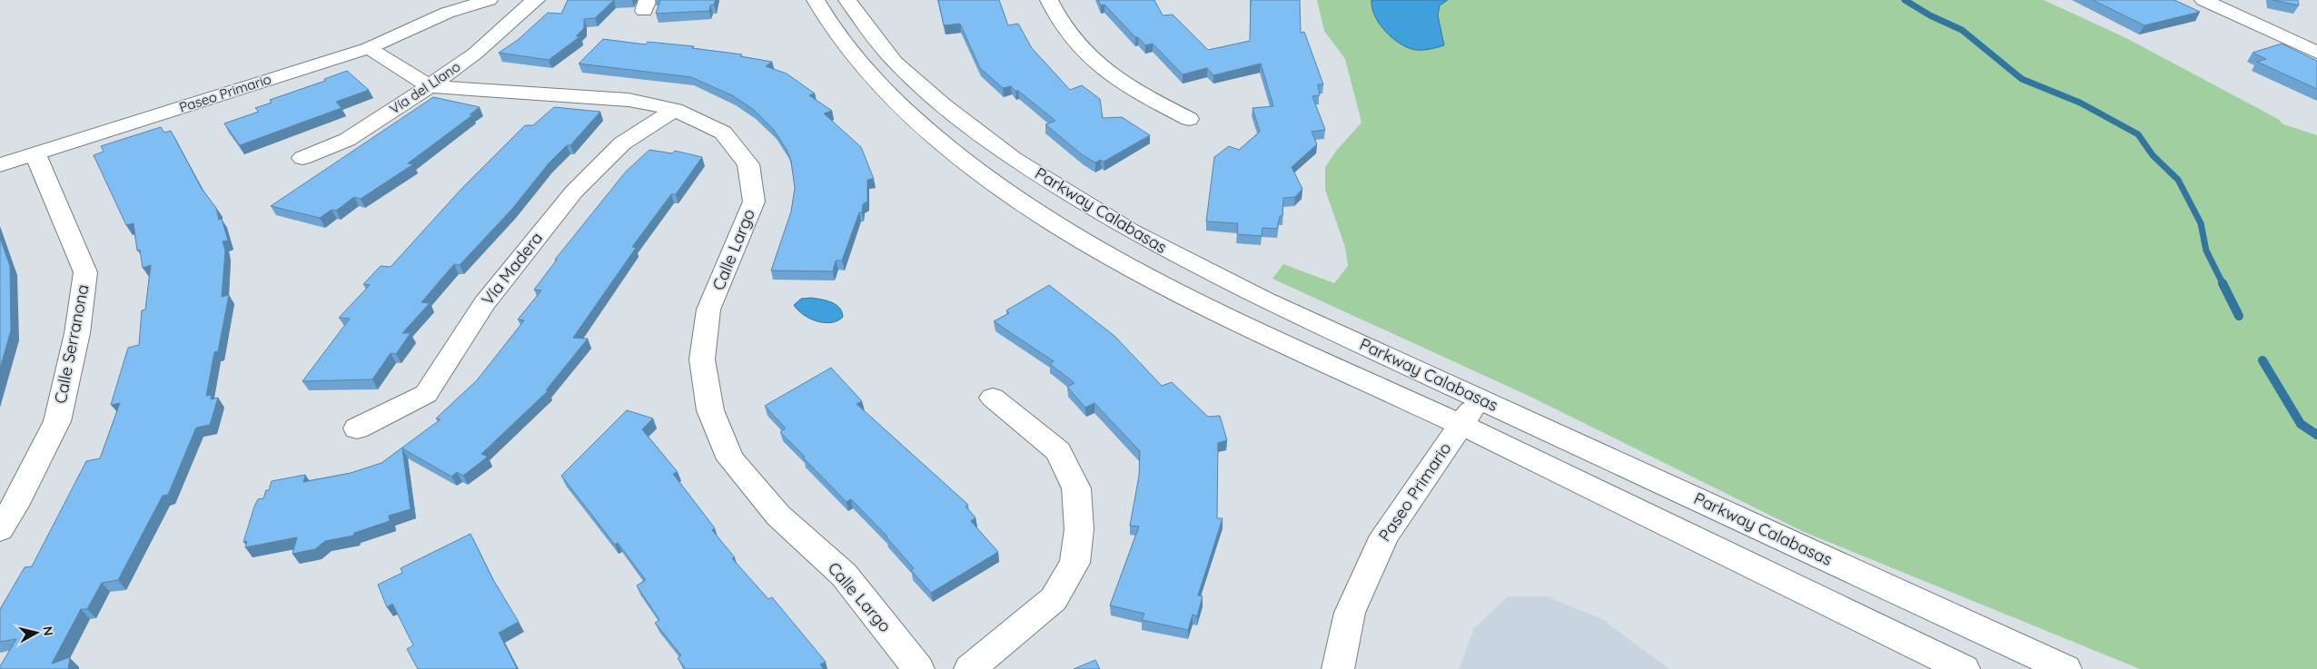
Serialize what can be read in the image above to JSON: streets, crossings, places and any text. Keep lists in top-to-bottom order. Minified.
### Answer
{"streets":{"street":["Vía del Llano","Paseo Primario","Parkway Calabasas","Calle Largo","Vía Madera","Calle Serranona"]},"crossings":[["Vía del Llano","Calle Largo"],["Paseo Primario","Parkway Calabasas"],["Paseo Primario","Calle Largo"],["Paseo Primario","Calle Serranona"],["Calle Largo","Vía Madera"]],"north":"right"}
